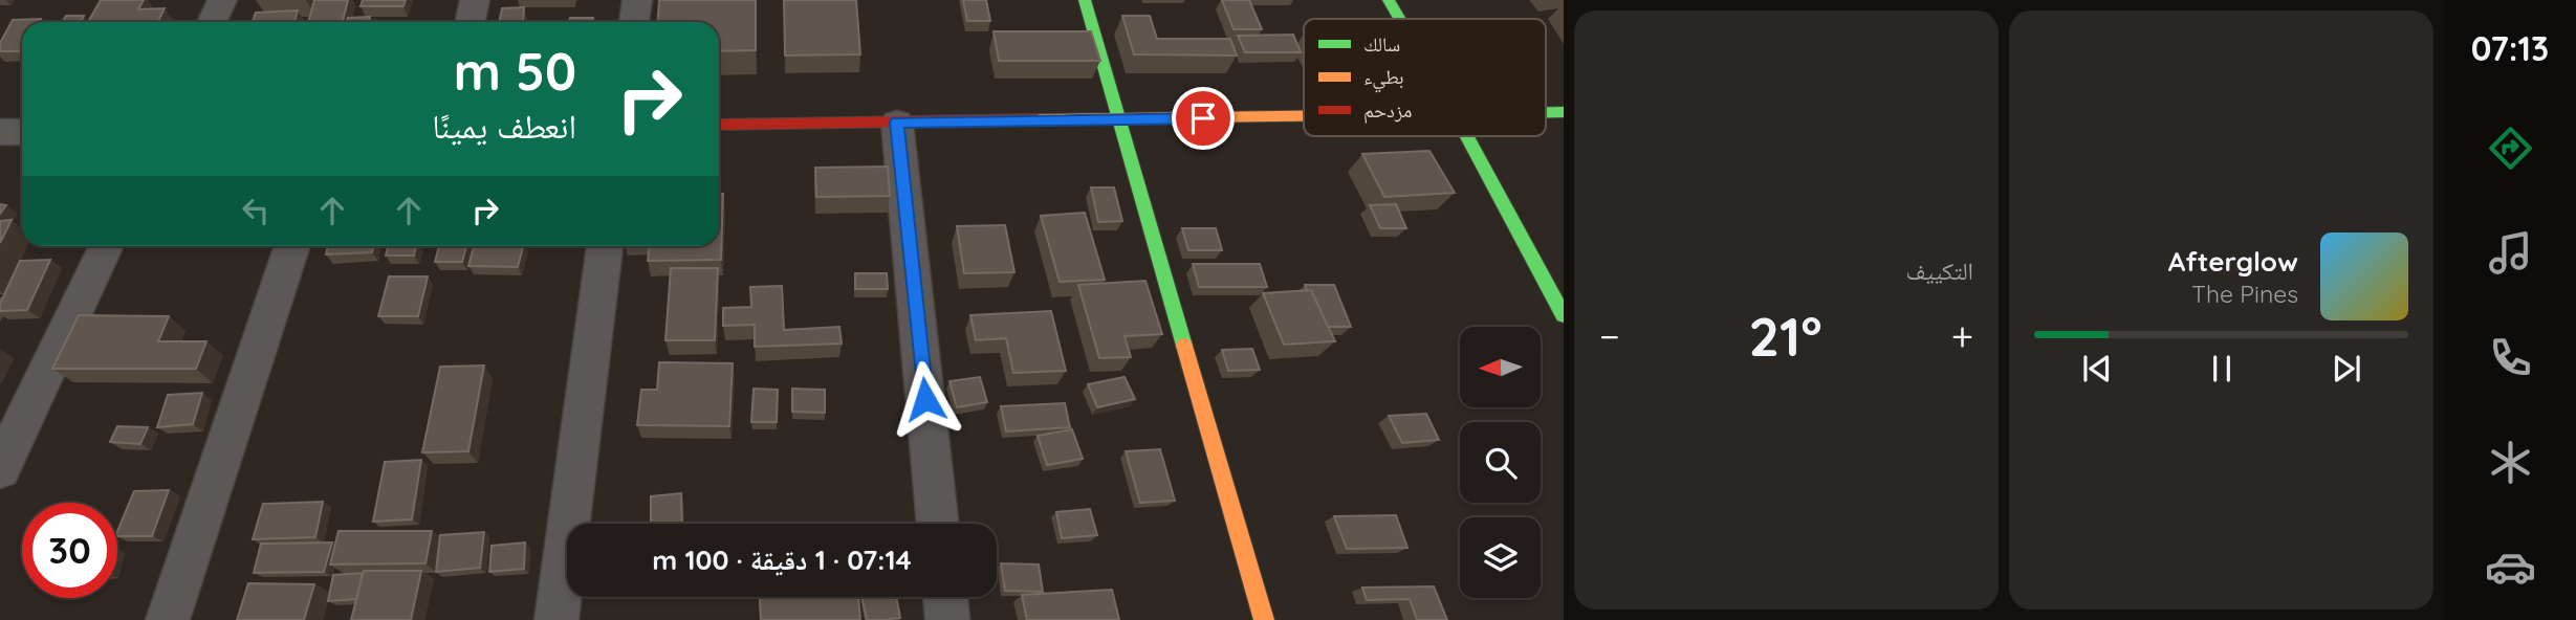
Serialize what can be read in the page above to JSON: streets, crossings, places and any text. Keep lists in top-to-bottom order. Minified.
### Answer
{"legend":["سالك","بطيء","مزدحم"],"north":"left","page":{"tabs":"07:13","tile":"التكييف","turn":["50 m","انعطف يمينًا"],"song":["Afterglow","The Pines"],"heat":["−","21°","+"],"limit":"30","trip":"07:14 · 1 دقيقة · 100 m"}}
